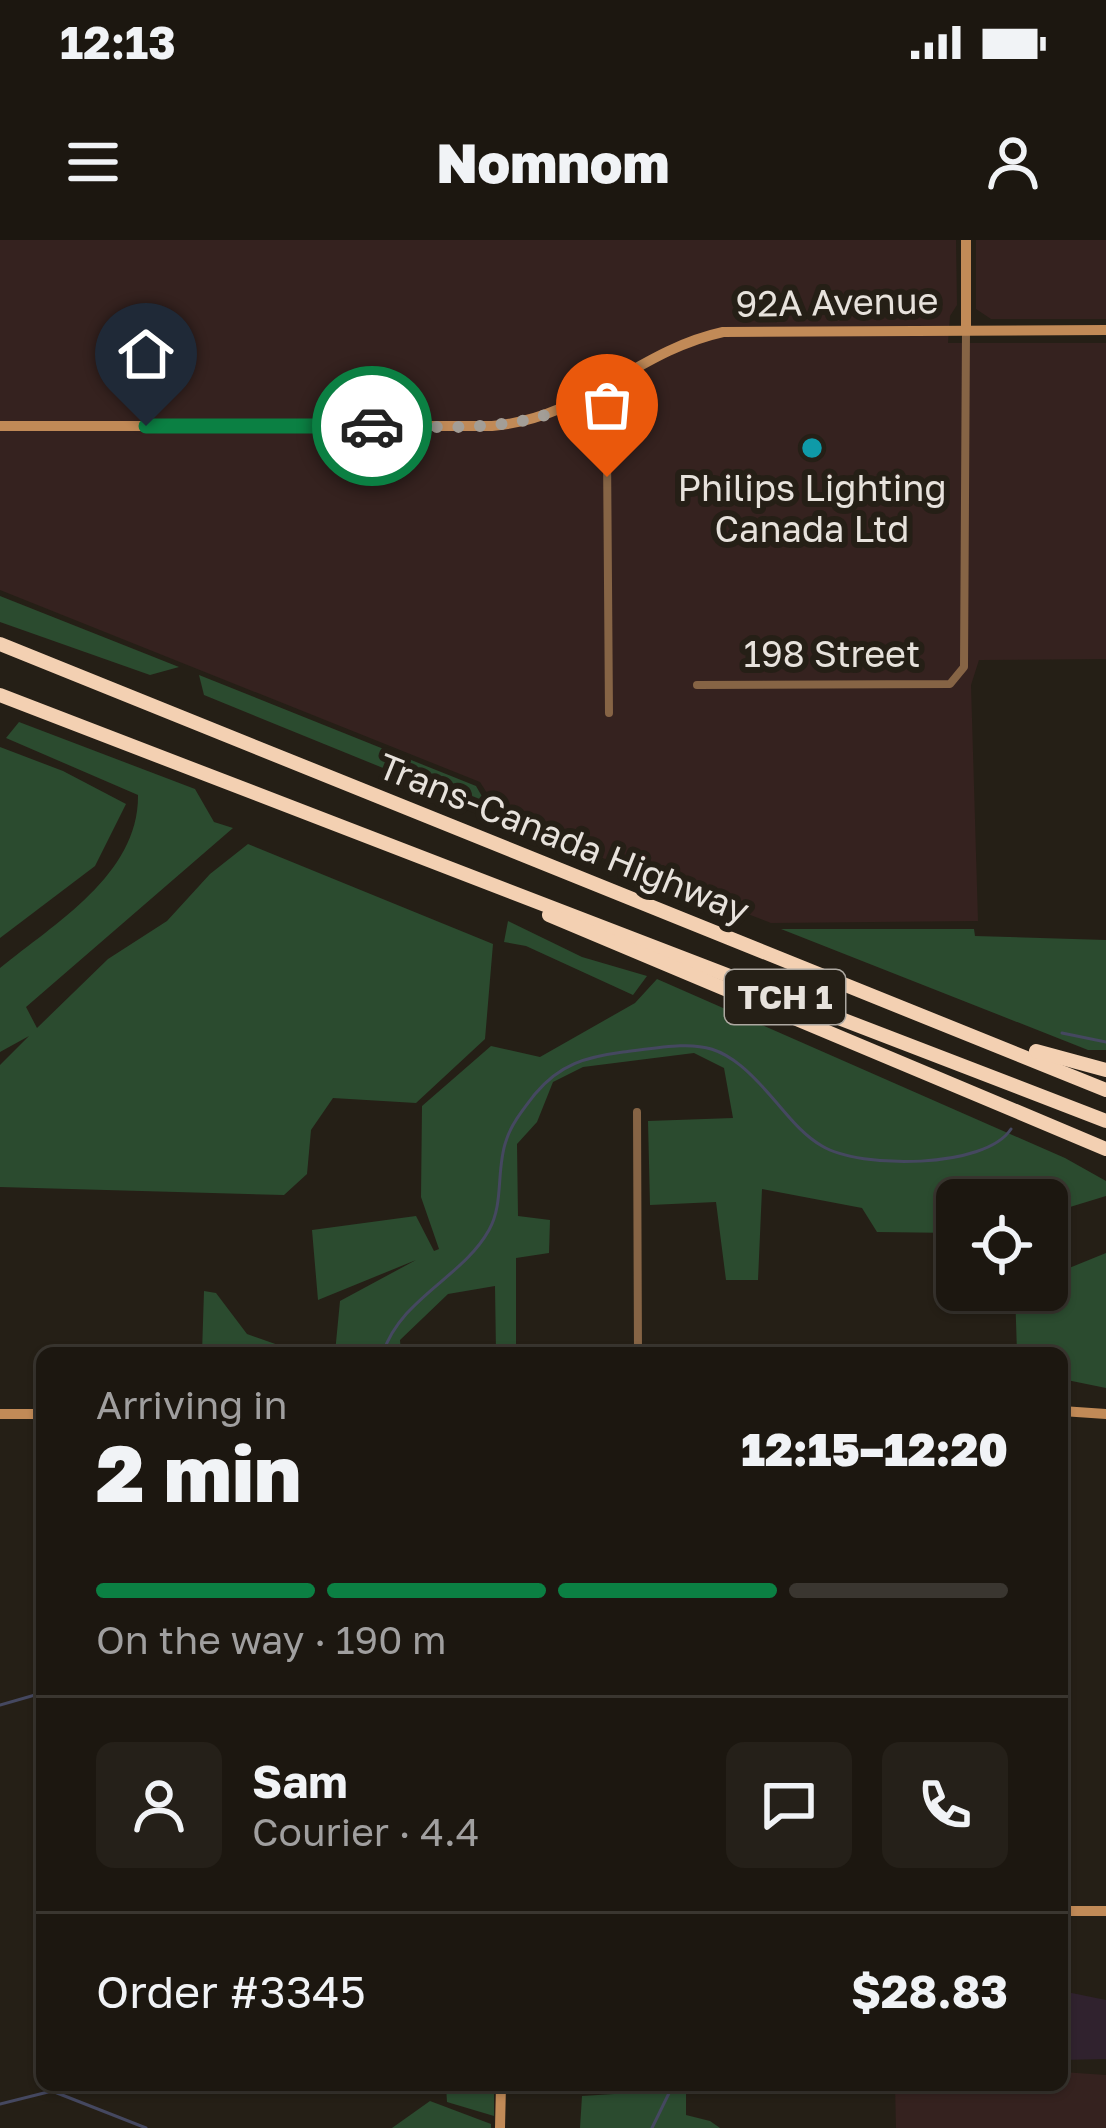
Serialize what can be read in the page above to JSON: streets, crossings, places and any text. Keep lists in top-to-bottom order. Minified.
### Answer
{"streets":{"highway":["Trans-Canada Highway","TCH 1"],"street":["92A Avenue","198 Street"]},"crossings":[["92A Avenue","198 Street"]],"places":["Philips Lighting Canada Ltd"],"page":{"status":"12:13","header":"Nomnom","heading":["2 min","Arriving in","12:15–12:20"],"panel":["Sam","Courier · 4.4","Order #3345","$28.83"],"bar":"On the way · 190 m"}}
